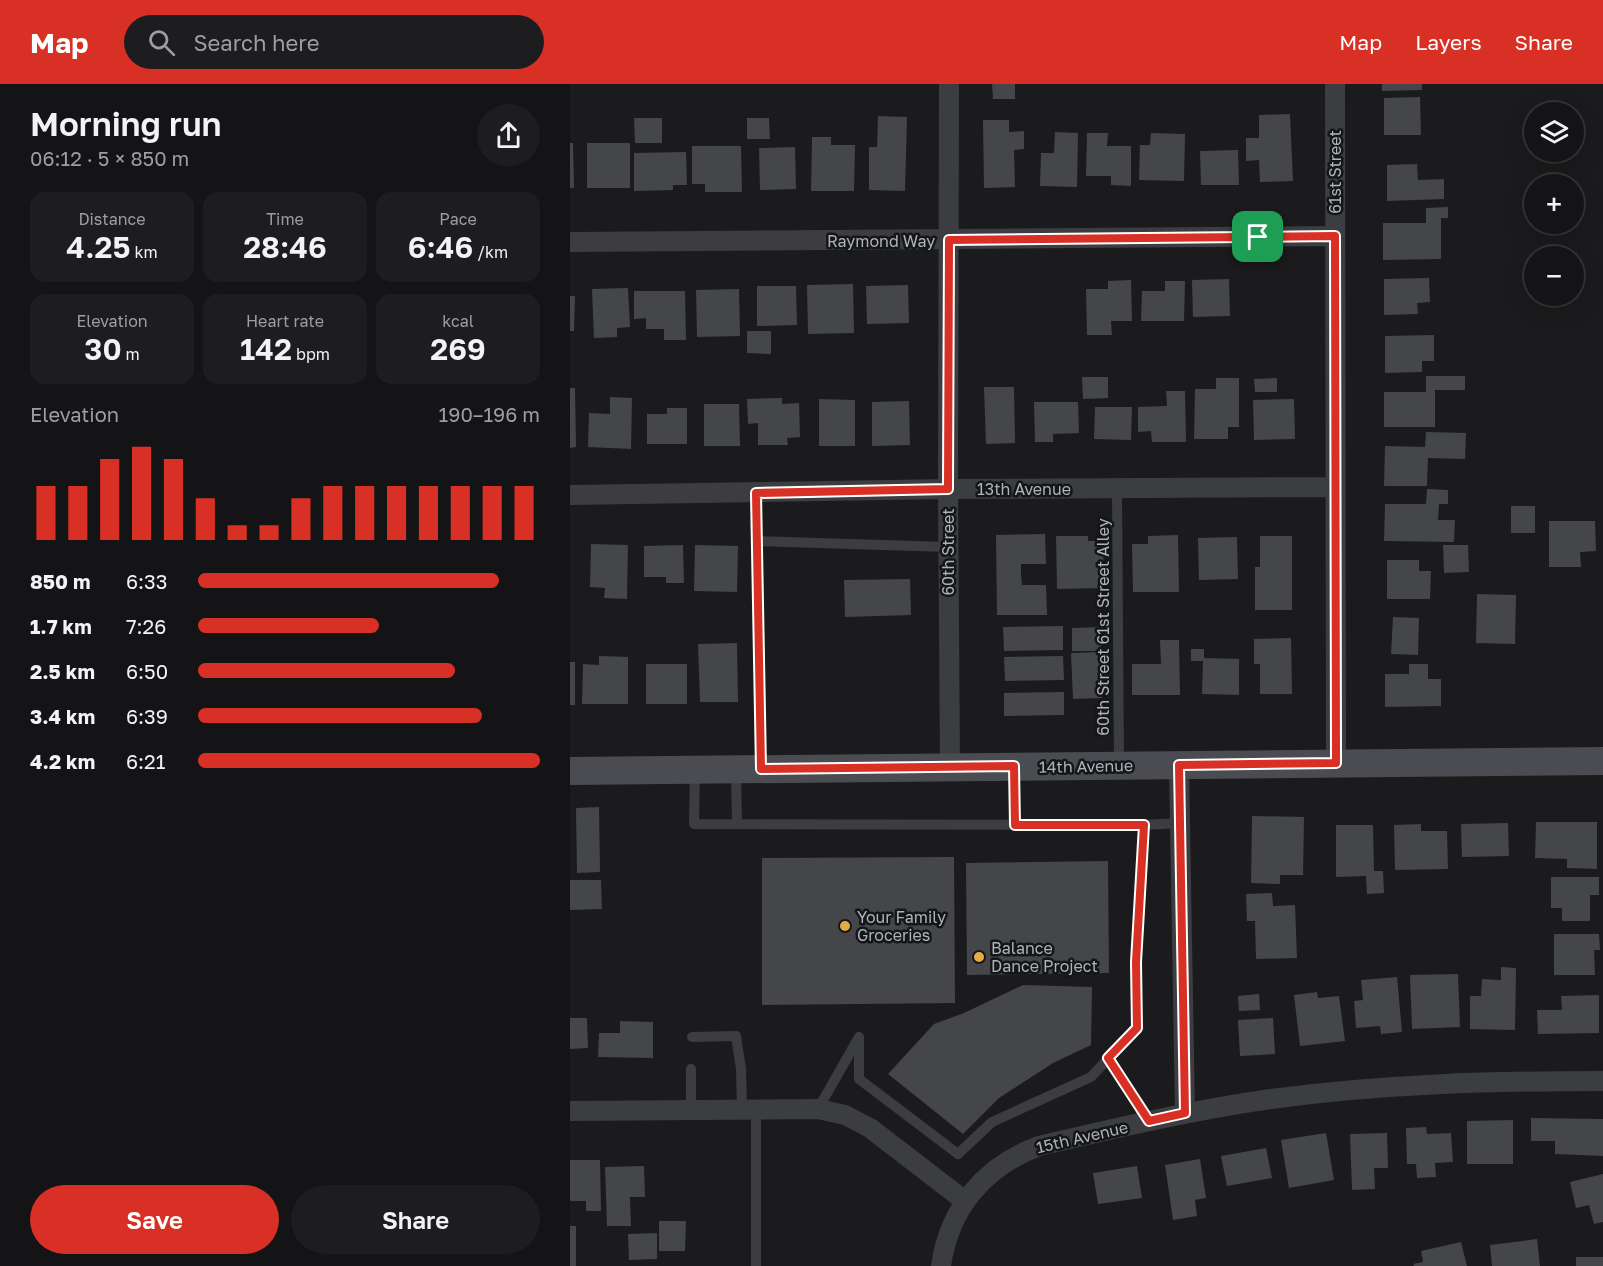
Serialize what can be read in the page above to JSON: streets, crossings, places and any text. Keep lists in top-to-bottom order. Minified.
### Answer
{"streets":{"street":["61st Street","Raymond Way","13th Avenue","60th Street","14th Avenue","15th Avenue"],"lane":["60th Street 61st Street Alley"]},"crossings":[["61st Street","Raymond Way"],["61st Street","13th Avenue"],["61st Street","14th Avenue"],["Raymond Way","60th Street"],["13th Avenue","60th Street"],["13th Avenue","60th Street 61st Street Alley"],["60th Street","14th Avenue"],["60th Street 61st Street Alley","14th Avenue"]],"places":["Your Family Groceries","Balance Dance Project"],"page":{"header":"Map","search":"Search here","nav":["Map","Layers","Share"],"heading":["Morning run","06:12 · 5 × 850 m"],"map_buttons":["+","−"],"stats":[["Distance","4.25 km"],["Time","28:46"],["Pace","6:46 /km"],["Elevation","30 m"],["Heart rate","142 bpm"],["kcal","269"]],"chart":["Elevation","190–196 m"],"list":[{"name":"850 m","note":"6:33"},{"name":"1.7 km","note":"7:26"},{"name":"2.5 km","note":"6:50"},{"name":"3.4 km","note":"6:39"},{"name":"4.2 km","note":"6:21"}],"buttons":["Save","Share"]}}
